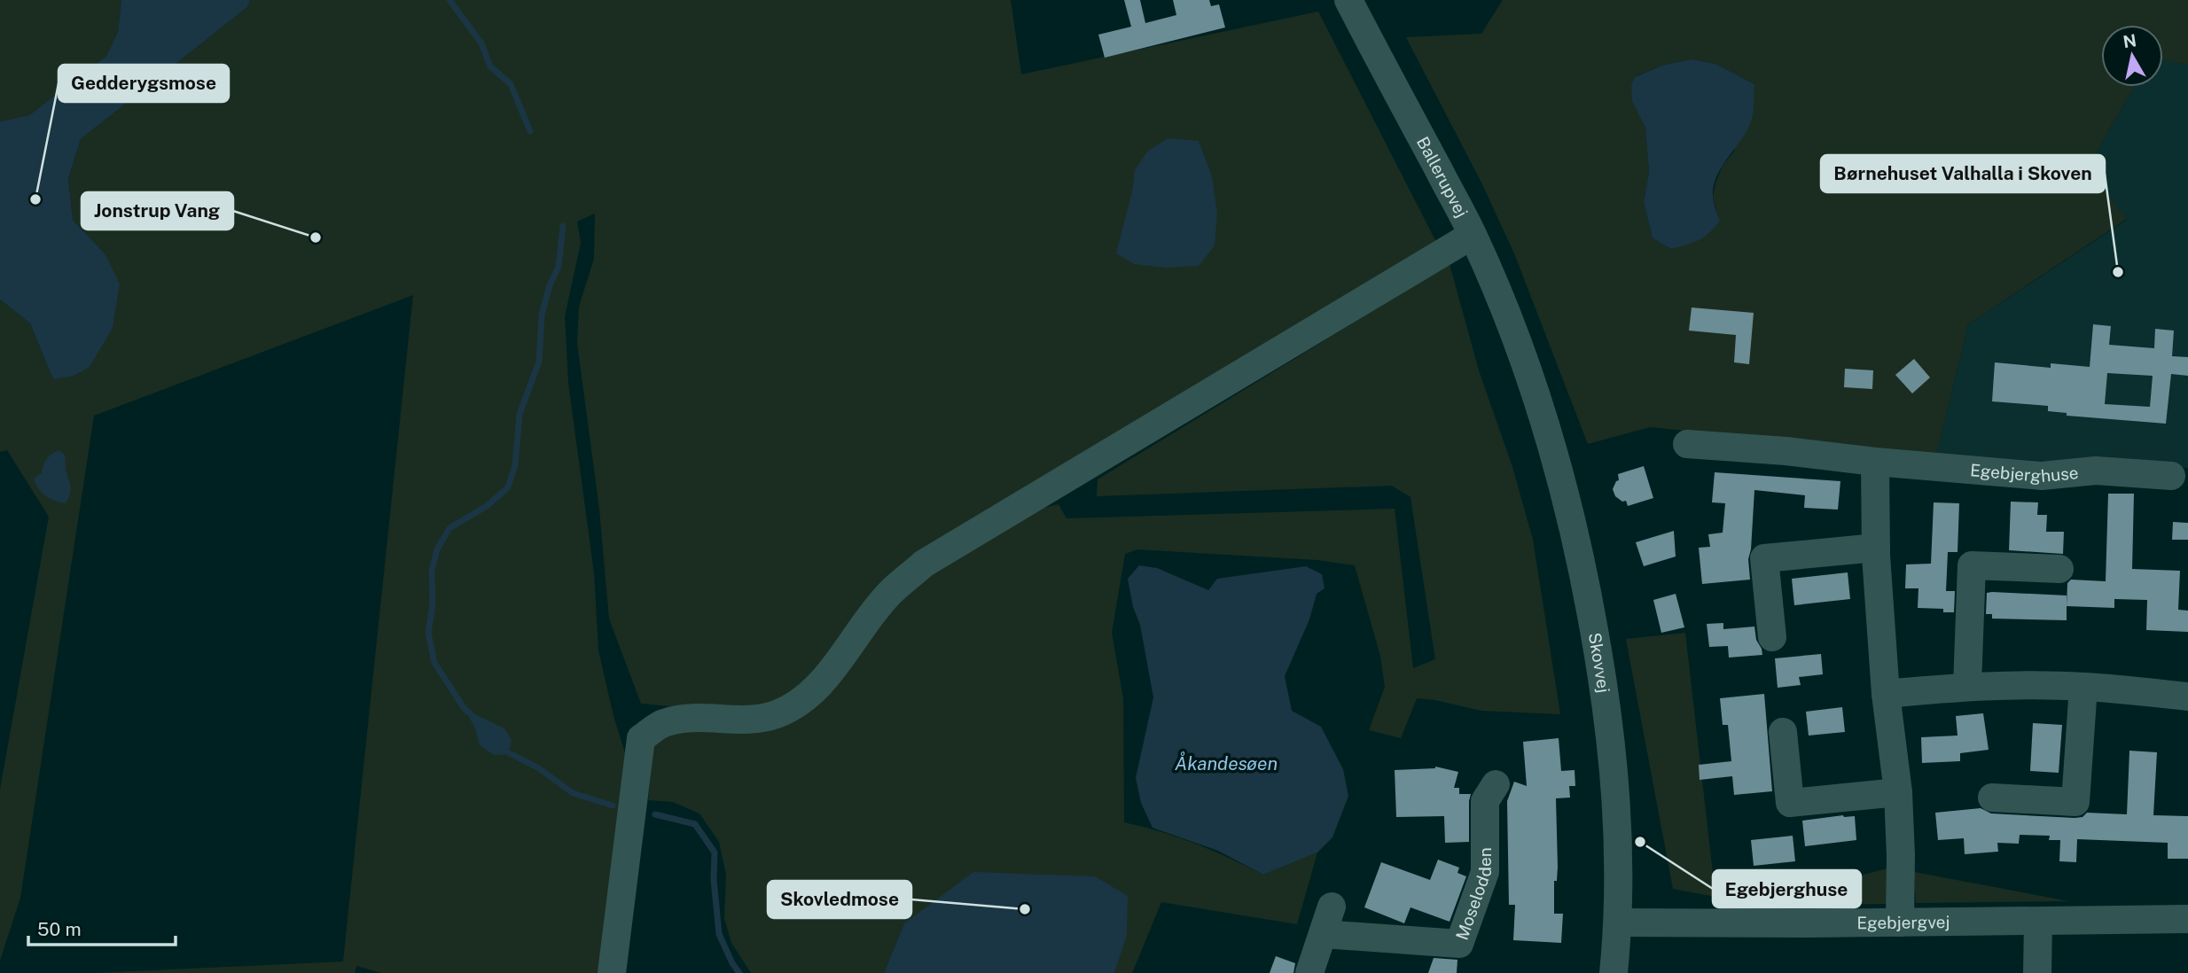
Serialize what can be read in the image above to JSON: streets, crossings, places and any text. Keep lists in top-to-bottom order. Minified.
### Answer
{"streets":{"street":["Ballerupvej","Egebjerghuse","Skovvej","Moselodden","Egebjergvej"]},"crossings":[["Ballerupvej","Skovvej"],["Skovvej","Egebjergvej"]],"water":["Åkandesøen"],"places":["Gedderygsmose","Jonstrup Vang","Børnehuset Valhalla i Skoven","Egebjerghuse","Skovledmose"],"scale_bar":"50 m","north":"top"}
